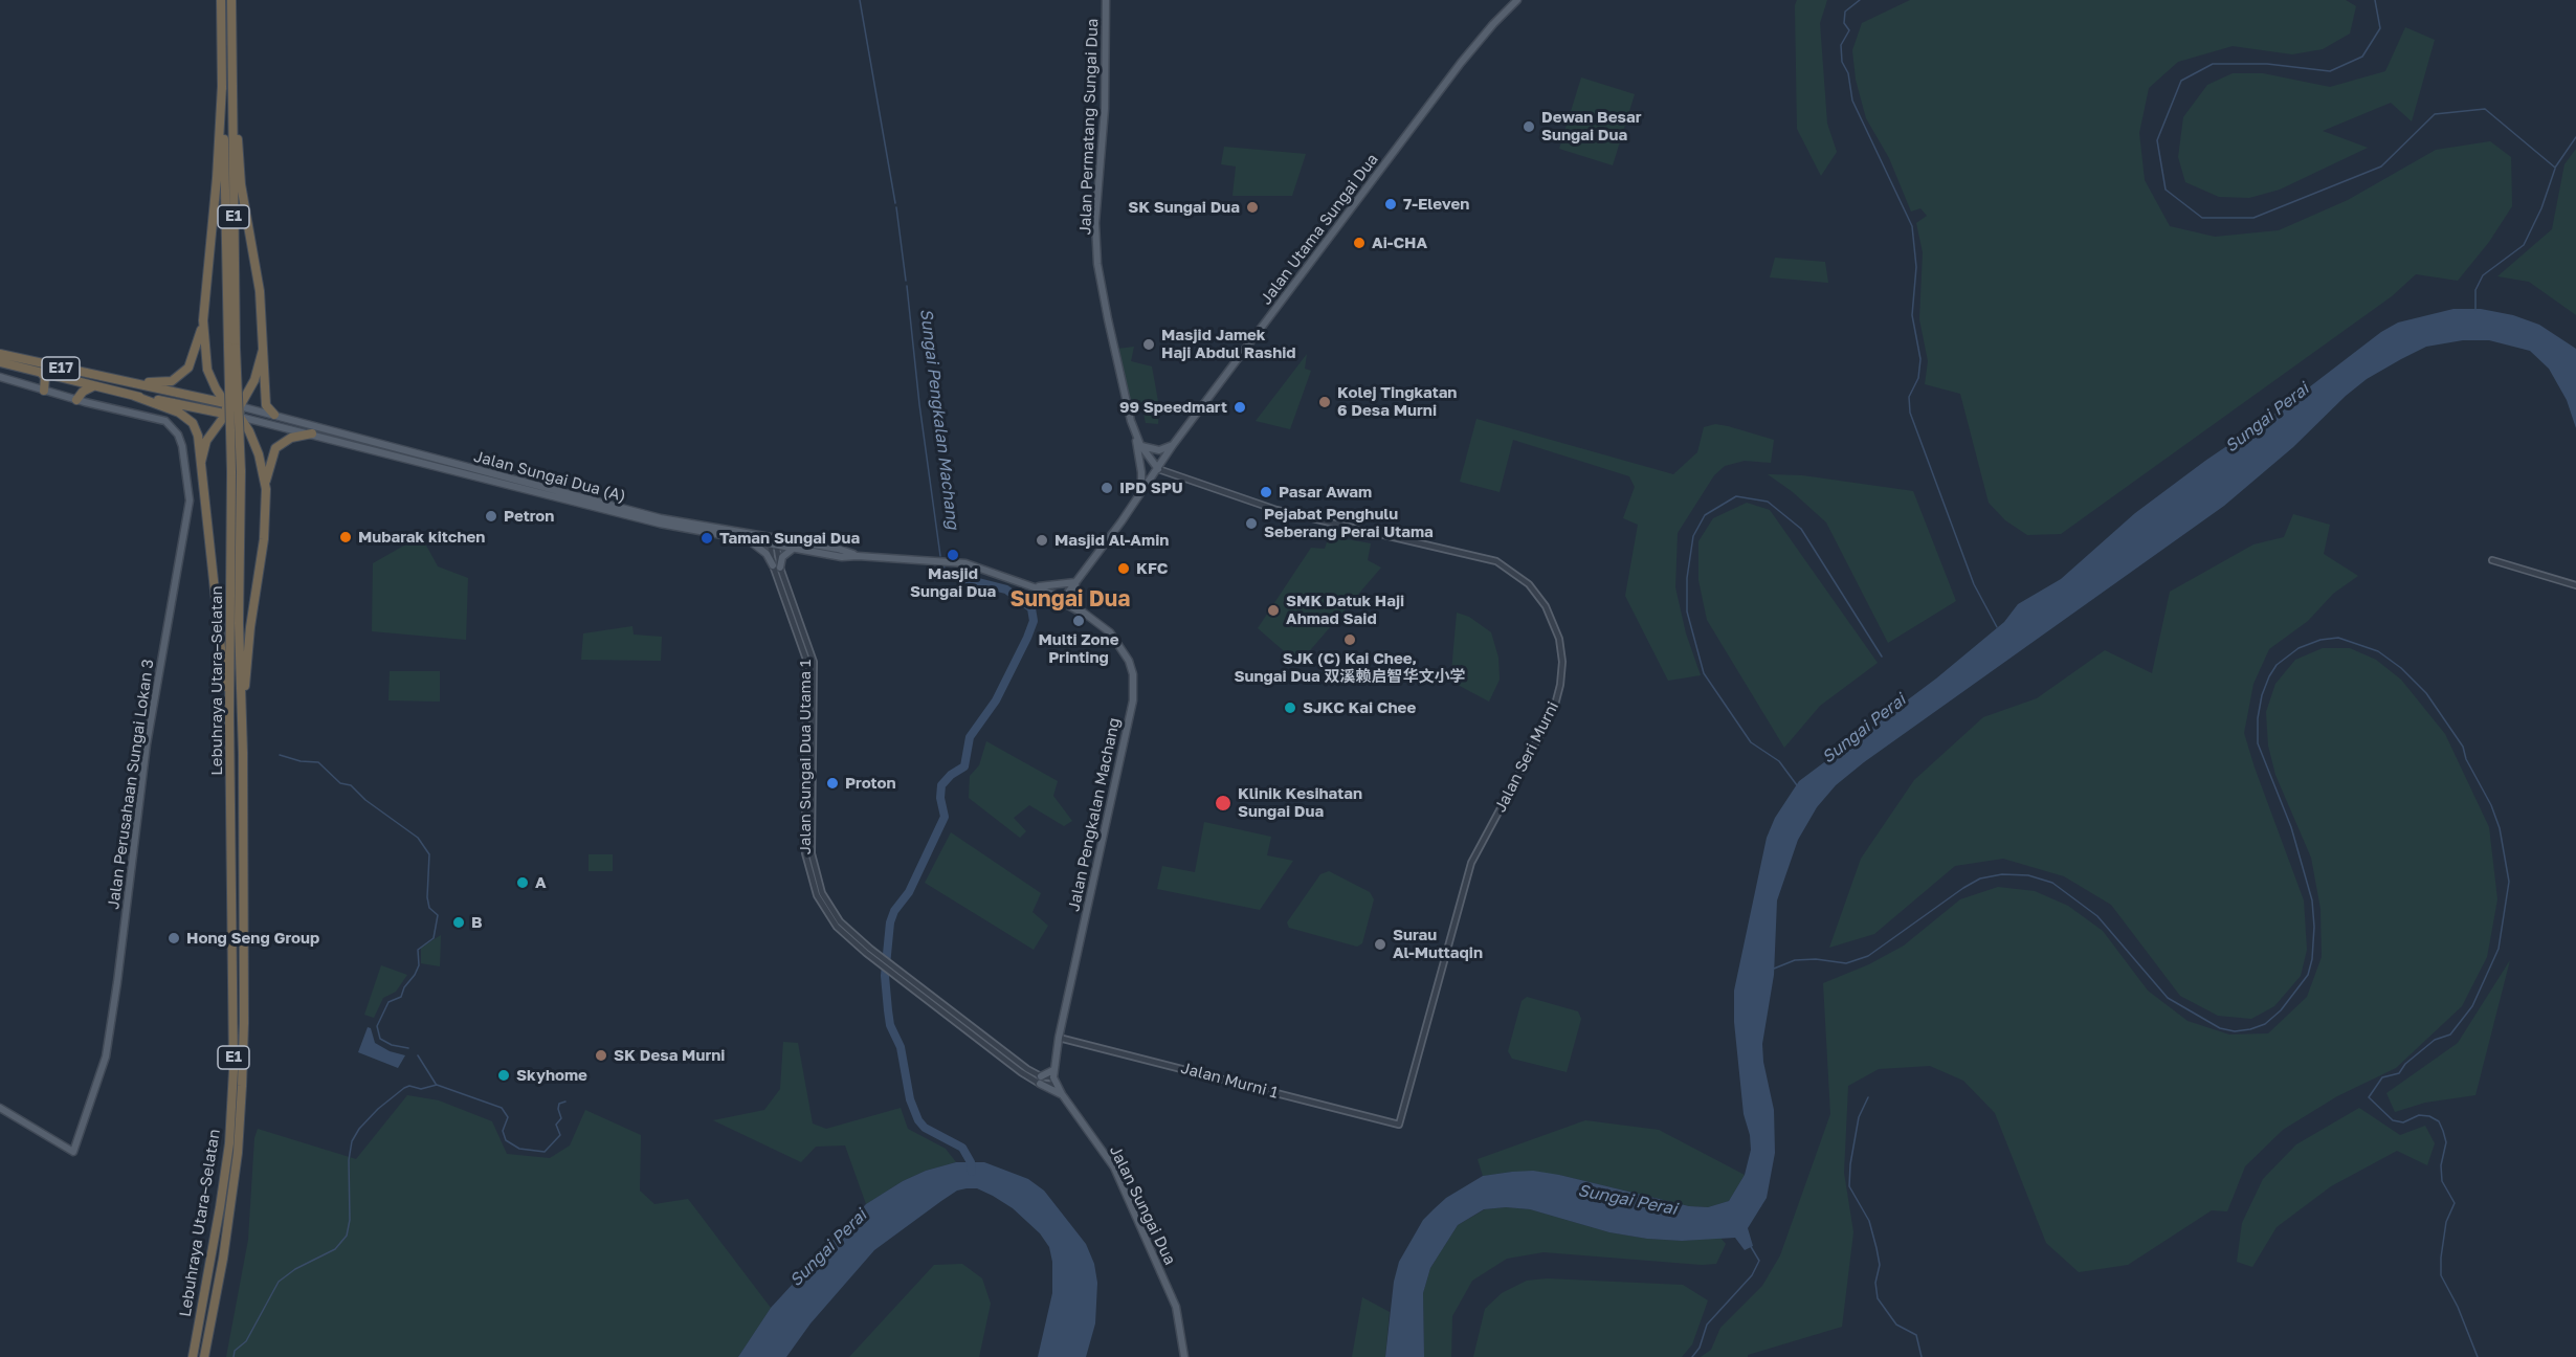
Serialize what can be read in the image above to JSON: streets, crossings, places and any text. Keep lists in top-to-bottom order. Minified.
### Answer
{"streets":{"highway":["E1","E17","Lebuhraya Utara–Selatan"],"main road":["Jalan Permatang Sungai Dua","Jalan Utama Sungai Dua","Jalan Sungai Dua (A)","Jalan Perusahaan Sungai Lokan 3","Jalan Pengkalan Machang","Jalan Sungai Dua"],"street":["Jalan Sungai Dua Utama 1","Jalan Seri Murni","Jalan Murni 1"]},"crossings":[["Jalan Permatang Sungai Dua","Jalan Utama Sungai Dua"],["Jalan Permatang Sungai Dua","Jalan Seri Murni"],["Jalan Utama Sungai Dua","Jalan Sungai Dua (A)"],["Jalan Utama Sungai Dua","Jalan Seri Murni"],["Jalan Utama Sungai Dua","Jalan Pengkalan Machang"],["Jalan Sungai Dua (A)","Jalan Sungai Dua Utama 1"],["Jalan Sungai Dua (A)","Jalan Pengkalan Machang"],["Jalan Sungai Dua Utama 1","Jalan Sungai Dua"],["Jalan Seri Murni","Jalan Murni 1"],["Jalan Pengkalan Machang","Jalan Murni 1"]],"districts":["Sungai Dua"],"water":["Sungai Perai","Sungai Pengkalan Machang"],"places":["Dewan Besar Sungai Dua","7-Eleven","SK Sungai Dua","Ai-CHA","Masjid Jamek Haji Abdul Rashid","Kolej Tingkatan 6 Desa Murni","99 Speedmart","IPD SPU","Pasar Awam","Petron","Pejabat Penghulu Seberang Perai Utama","Mubarak kitchen","Taman Sungai Dua","Masjid Al-Amin","Masjid Sungai Dua","KFC","SMK Datuk Haji Ahmad Said","Multi Zone Printing","SJK (C) Kai Chee, Sungai Dua 双溪赖启智华文小学","SJKC Kai Chee","Proton","Klinik Kesihatan Sungai Dua","A","B","Hong Seng Group","Surau Al-Muttaqin","SK Desa Murni","Skyhome"]}
